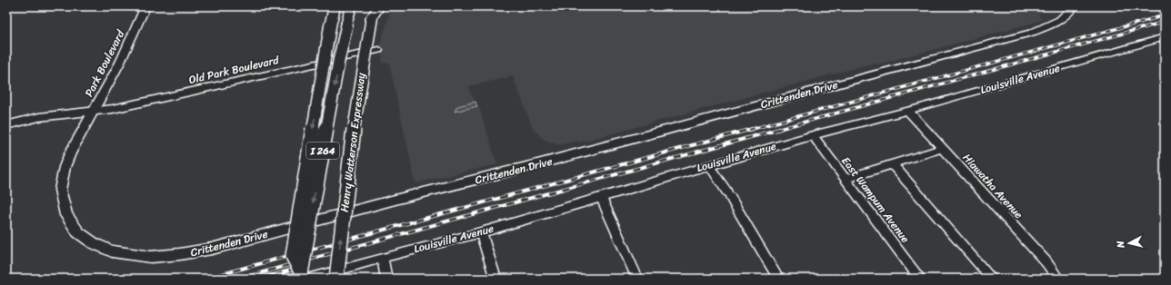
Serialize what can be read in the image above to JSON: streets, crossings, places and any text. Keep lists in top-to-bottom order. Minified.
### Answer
{"streets":{"highway":["Henry Watterson Expressway","I 264"],"main road":["Park Boulevard","Crittenden Drive"],"street":["Old Park Boulevard","Louisville Avenue","Hiawatha Avenue","East Wampum Avenue"]},"crossings":[["Park Boulevard","Old Park Boulevard"],["Park Boulevard","Crittenden Drive"],["Old Park Boulevard","Crittenden Drive"],["Louisville Avenue","I 264"],["Louisville Avenue","Hiawatha Avenue"],["Louisville Avenue","East Wampum Avenue"]],"north":"left"}
